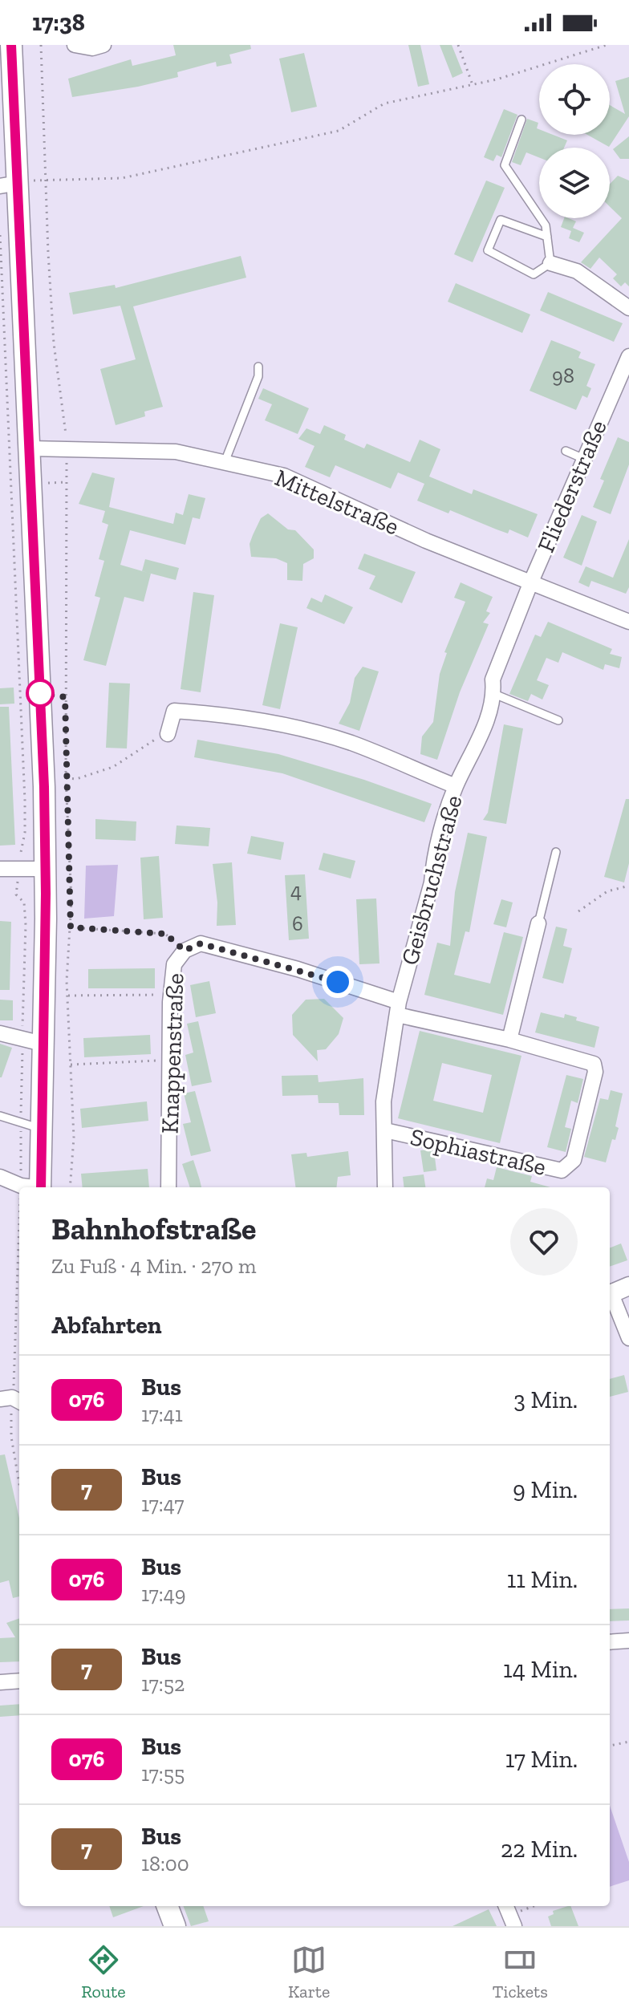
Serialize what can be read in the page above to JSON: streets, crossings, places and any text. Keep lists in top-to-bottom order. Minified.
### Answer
{"streets":{"street":["Fliederstraße","Mittelstraße","Geisbruchstraße","Knappenstraße","Sophiastraße"]},"crossings":[["Fliederstraße","Mittelstraße"],["Fliederstraße","Geisbruchstraße"],["Mittelstraße","Geisbruchstraße"],["Geisbruchstraße","Knappenstraße"],["Geisbruchstraße","Sophiastraße"],["Knappenstraße","Sophiastraße"]],"lines":["bus line 076"],"house_numbers":["98","4","6"],"page":{"status":"17:38","heading":[["Bahnhofstraße","Zu Fuß · 4 Min. · 270 m"],"Abfahrten"],"list":[{"mark":"076","name":"Bus","note":"17:41","value":"3 Min."},{"mark":"7","name":"Bus","note":"17:47","value":"9 Min."},{"mark":"076","name":"Bus","note":"17:49","value":"11 Min."},{"mark":"7","name":"Bus","note":"17:52","value":"14 Min."},{"mark":"076","name":"Bus","note":"17:55","value":"17 Min."},{"mark":"7","name":"Bus","note":"18:00","value":"22 Min."}],"tabs":["Route","Karte","Tickets"]}}
